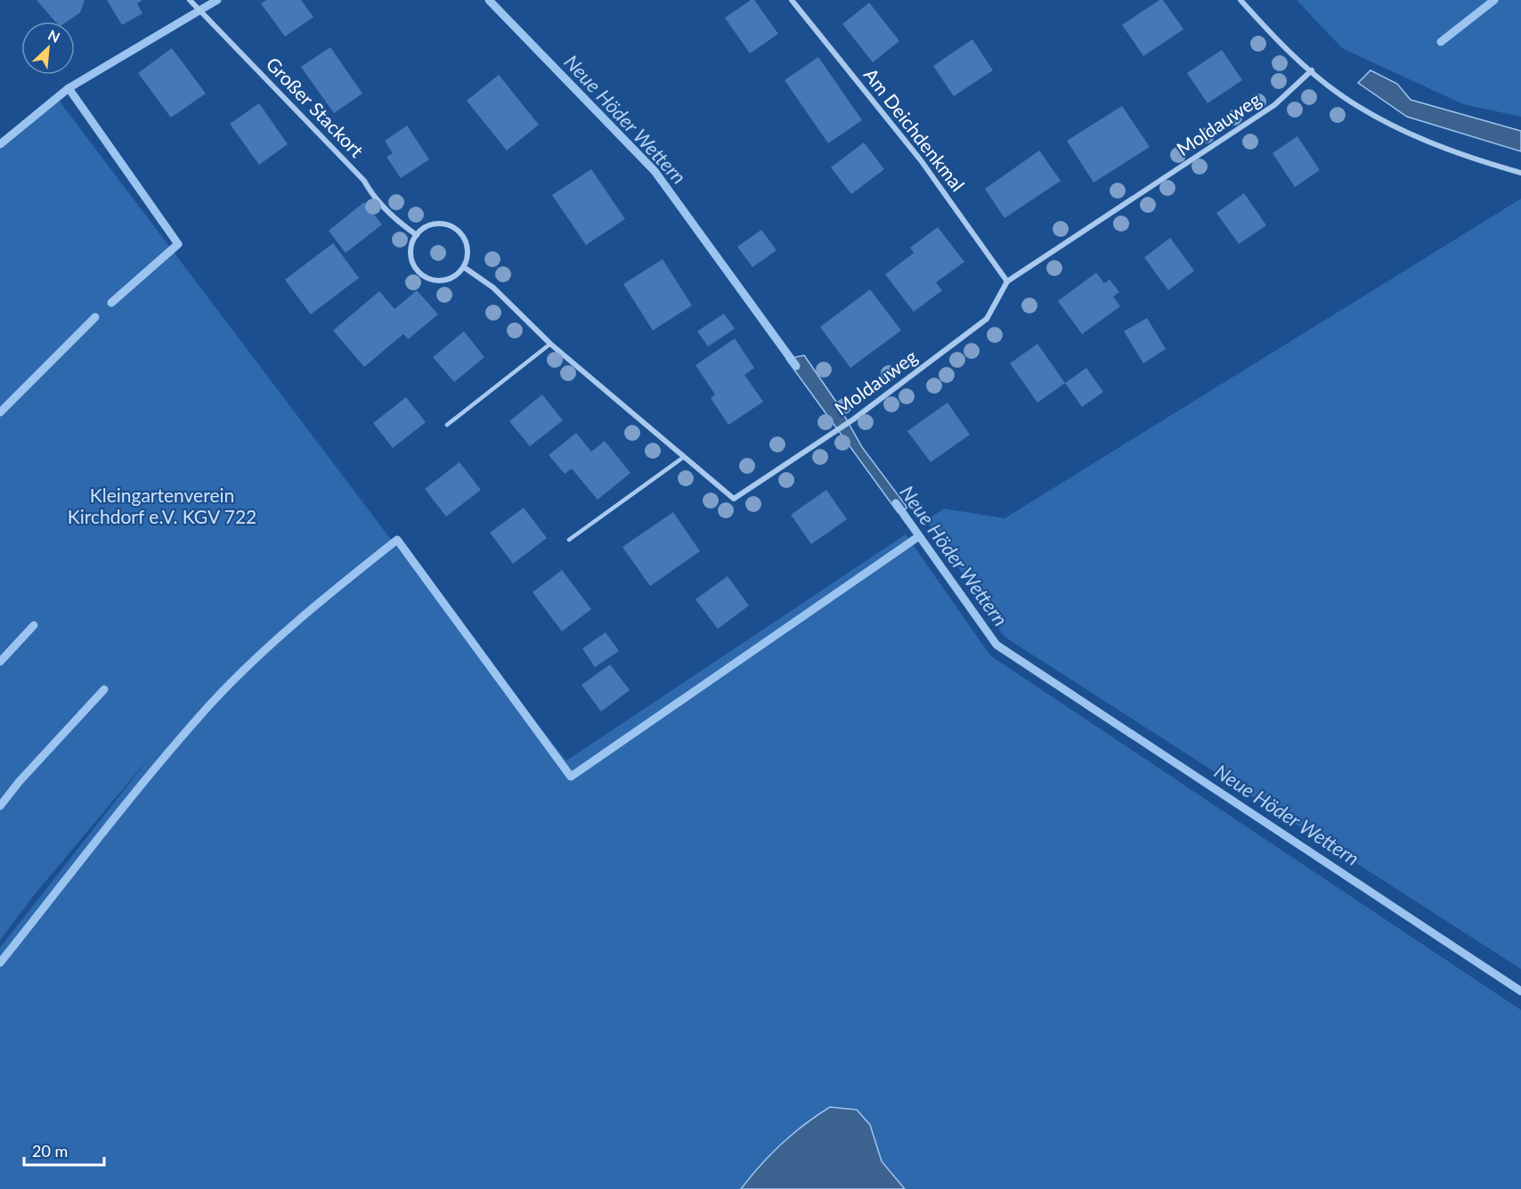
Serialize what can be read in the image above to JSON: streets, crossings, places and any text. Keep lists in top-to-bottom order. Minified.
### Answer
{"streets":{"street":["Großer Stackort","Moldauweg","Am Deichdenkmal"]},"crossings":[["Großer Stackort","Moldauweg"],["Moldauweg","Am Deichdenkmal"]],"water":["Neue Höder Wettern"],"parks":["Kleingartenverein Kirchdorf e.V. KGV 722"],"scale_bar":"20 m","north":"top right"}
